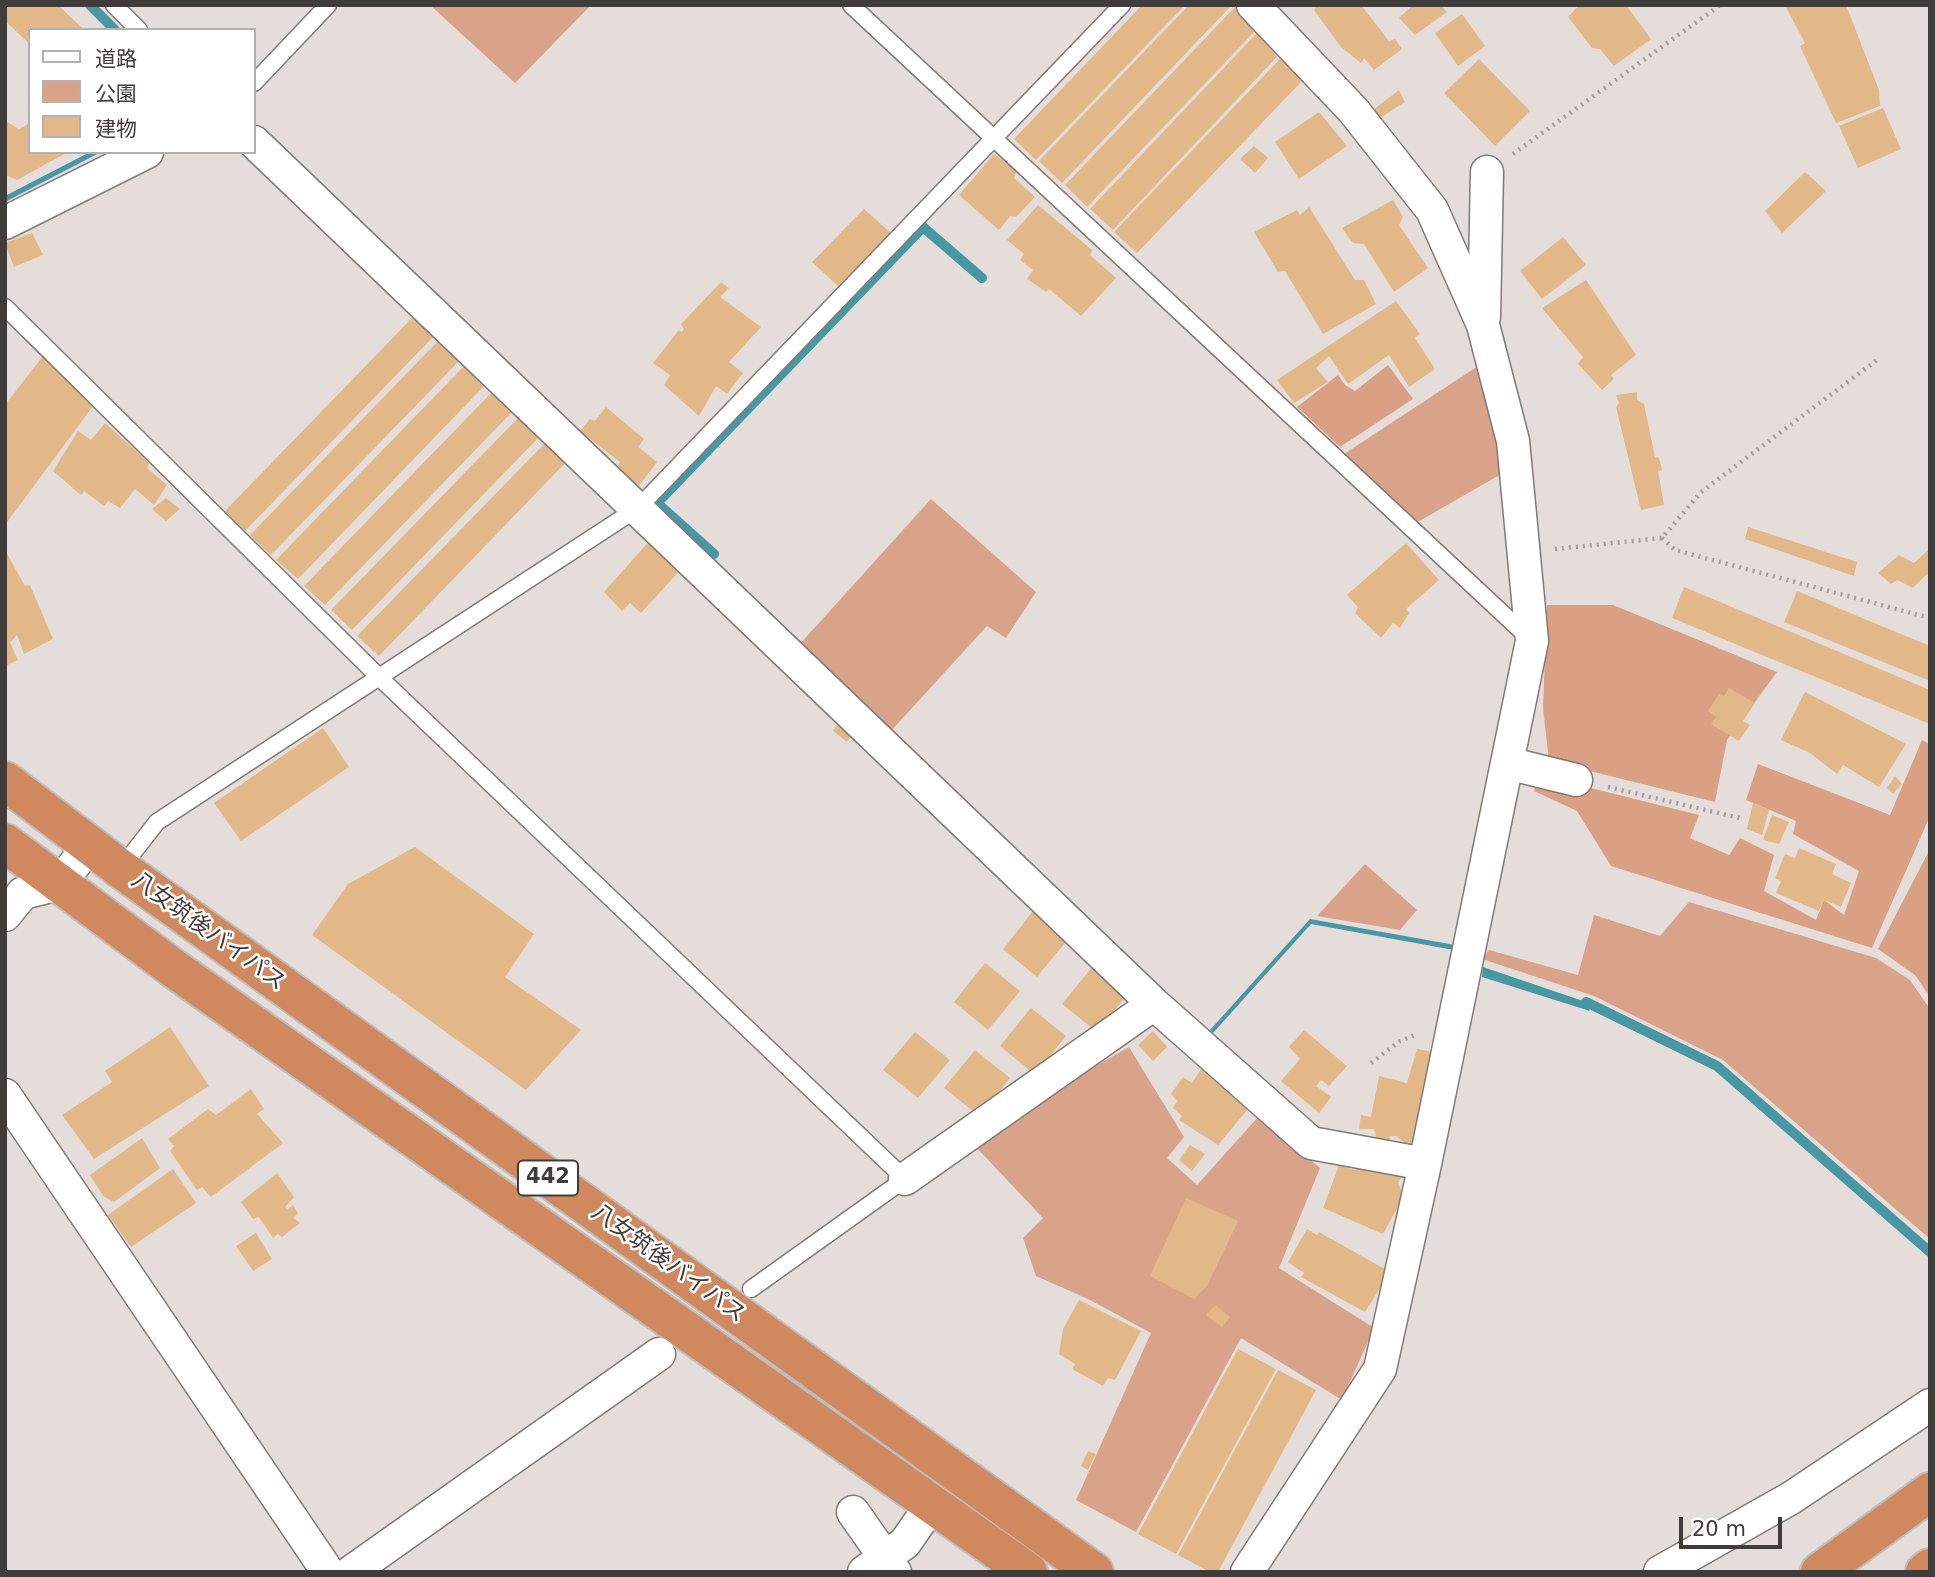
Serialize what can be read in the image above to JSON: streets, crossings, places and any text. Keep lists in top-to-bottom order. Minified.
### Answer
{"streets":{"highway":["八女筑後バイパス","442"]},"legend":["道路","公園","建物"],"scale_bar":"20 m"}
